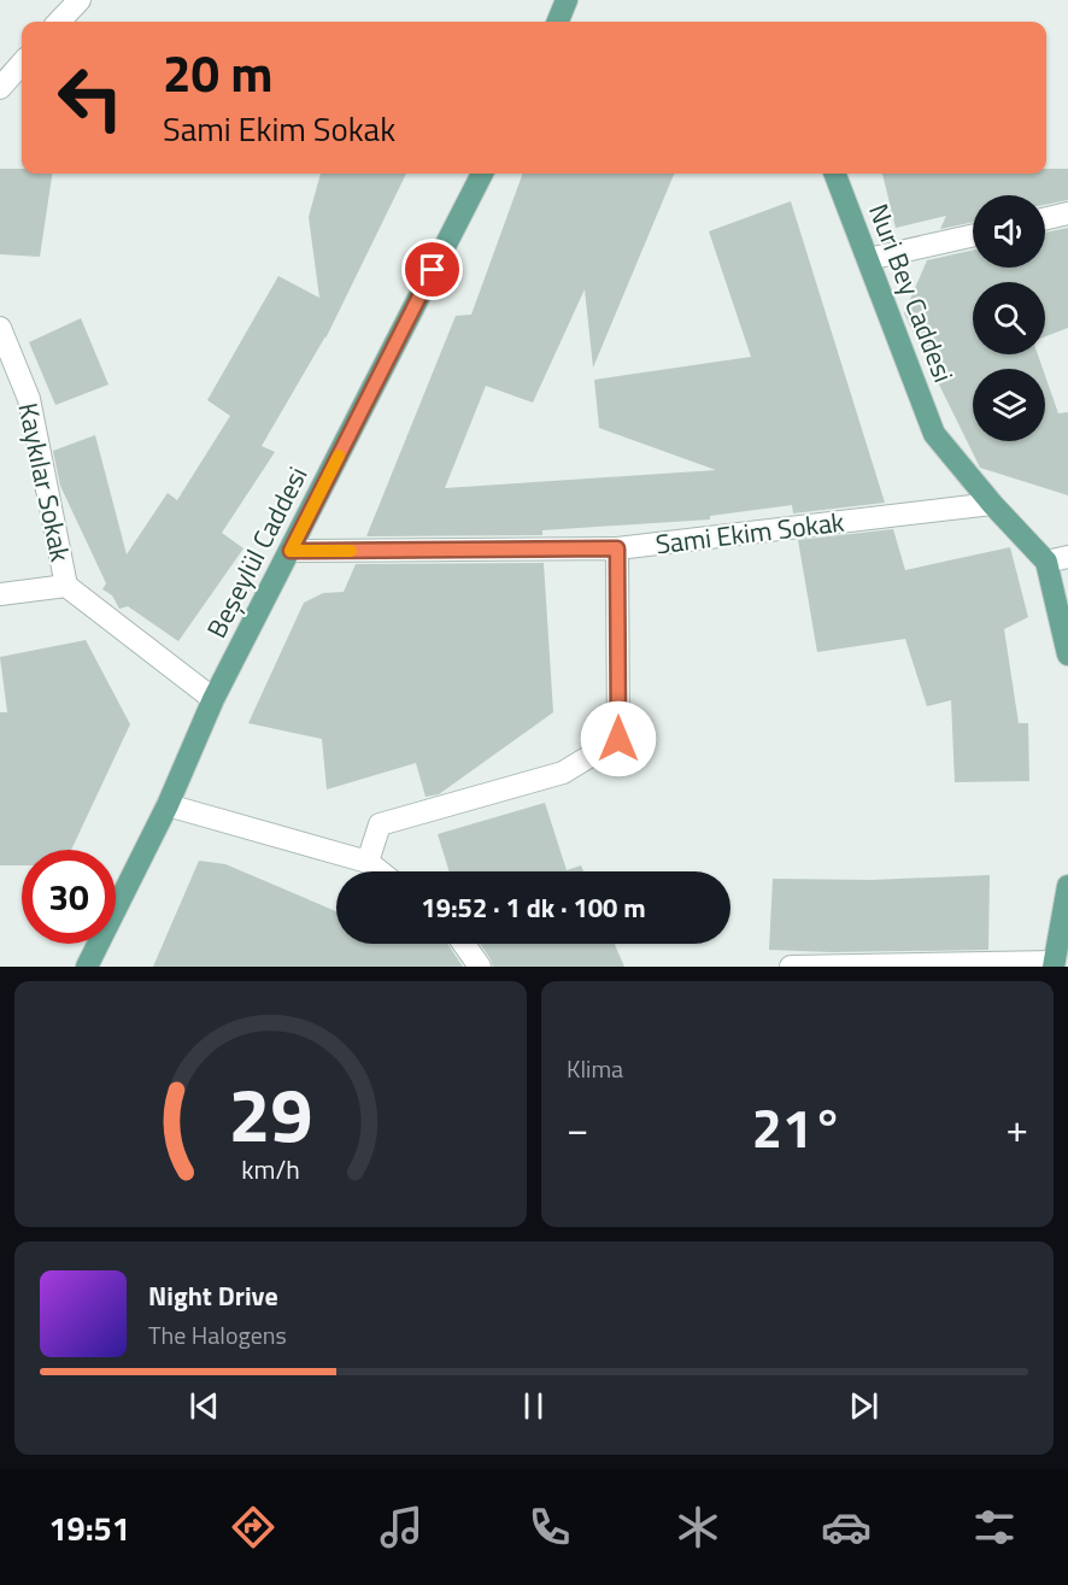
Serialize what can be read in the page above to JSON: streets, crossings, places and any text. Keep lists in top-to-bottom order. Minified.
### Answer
{"streets":{"main road":["Nuri Bey Caddesi","Beşeylül Caddesi"],"street":["Kaykılar Sokak","Sami Ekim Sokak"]},"crossings":[["Nuri Bey Caddesi","Sami Ekim Sokak"],["Kaykılar Sokak","Beşeylül Caddesi"],["Sami Ekim Sokak","Beşeylül Caddesi"]],"page":{"turn":["20 m","Sami Ekim Sokak"],"limit":"30","trip":"19:52 · 1 dk · 100 m","tile":"Klima","heat":["−","21°","+"],"song":["Night Drive","The Halogens"],"tabs":"19:51","gauge":["29","km/h"]}}
